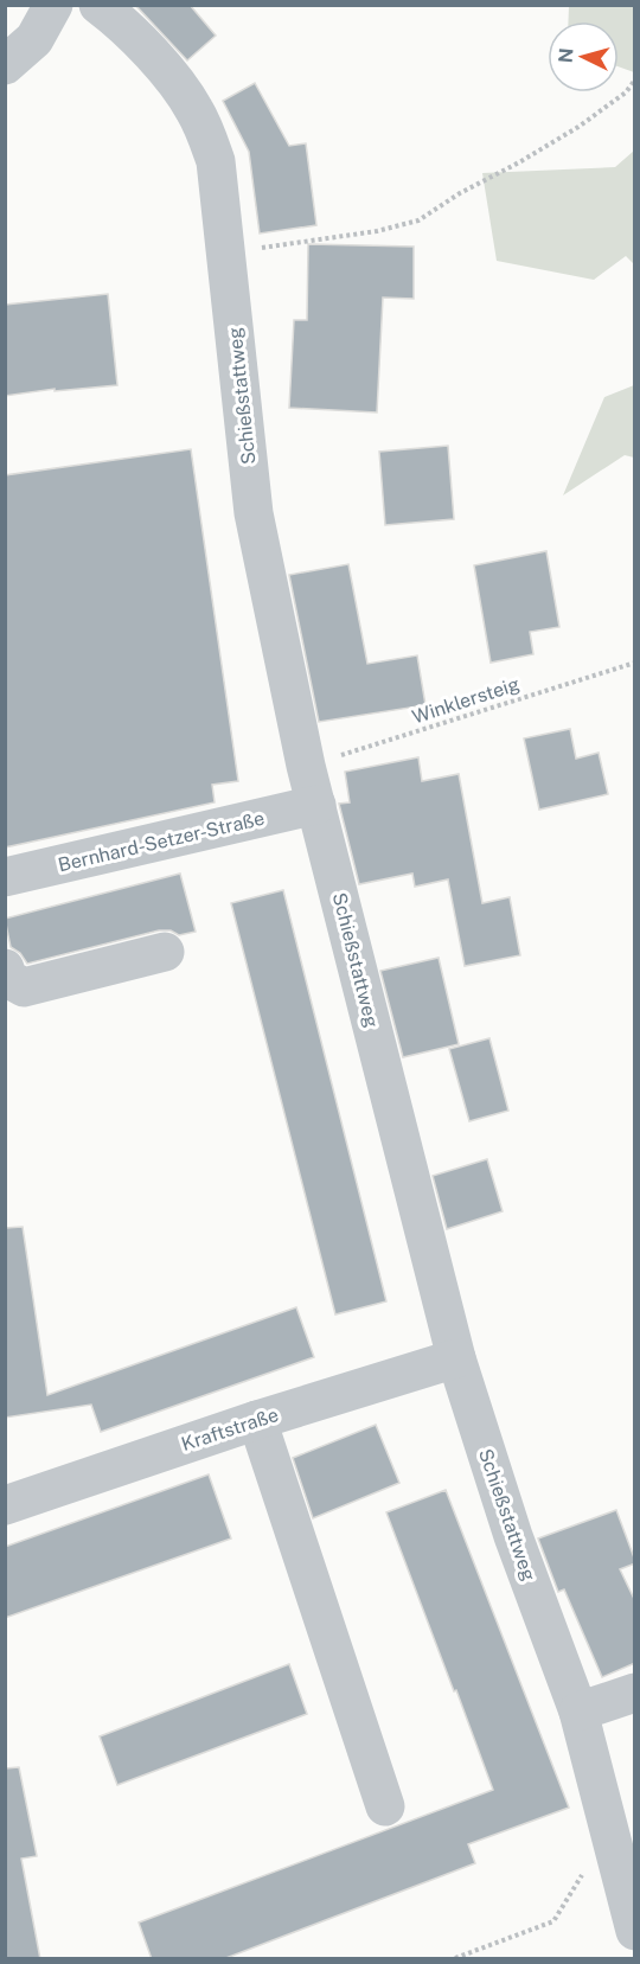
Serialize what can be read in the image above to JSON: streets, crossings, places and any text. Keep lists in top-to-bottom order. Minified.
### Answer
{"streets":{"street":["Schießstattweg","Bernhard-Setzer-Straße","Kraftstraße"],"path":["Winklersteig"]},"crossings":[["Schießstattweg","Winklersteig"],["Schießstattweg","Bernhard-Setzer-Straße"],["Schießstattweg","Kraftstraße"]],"north":"left"}
